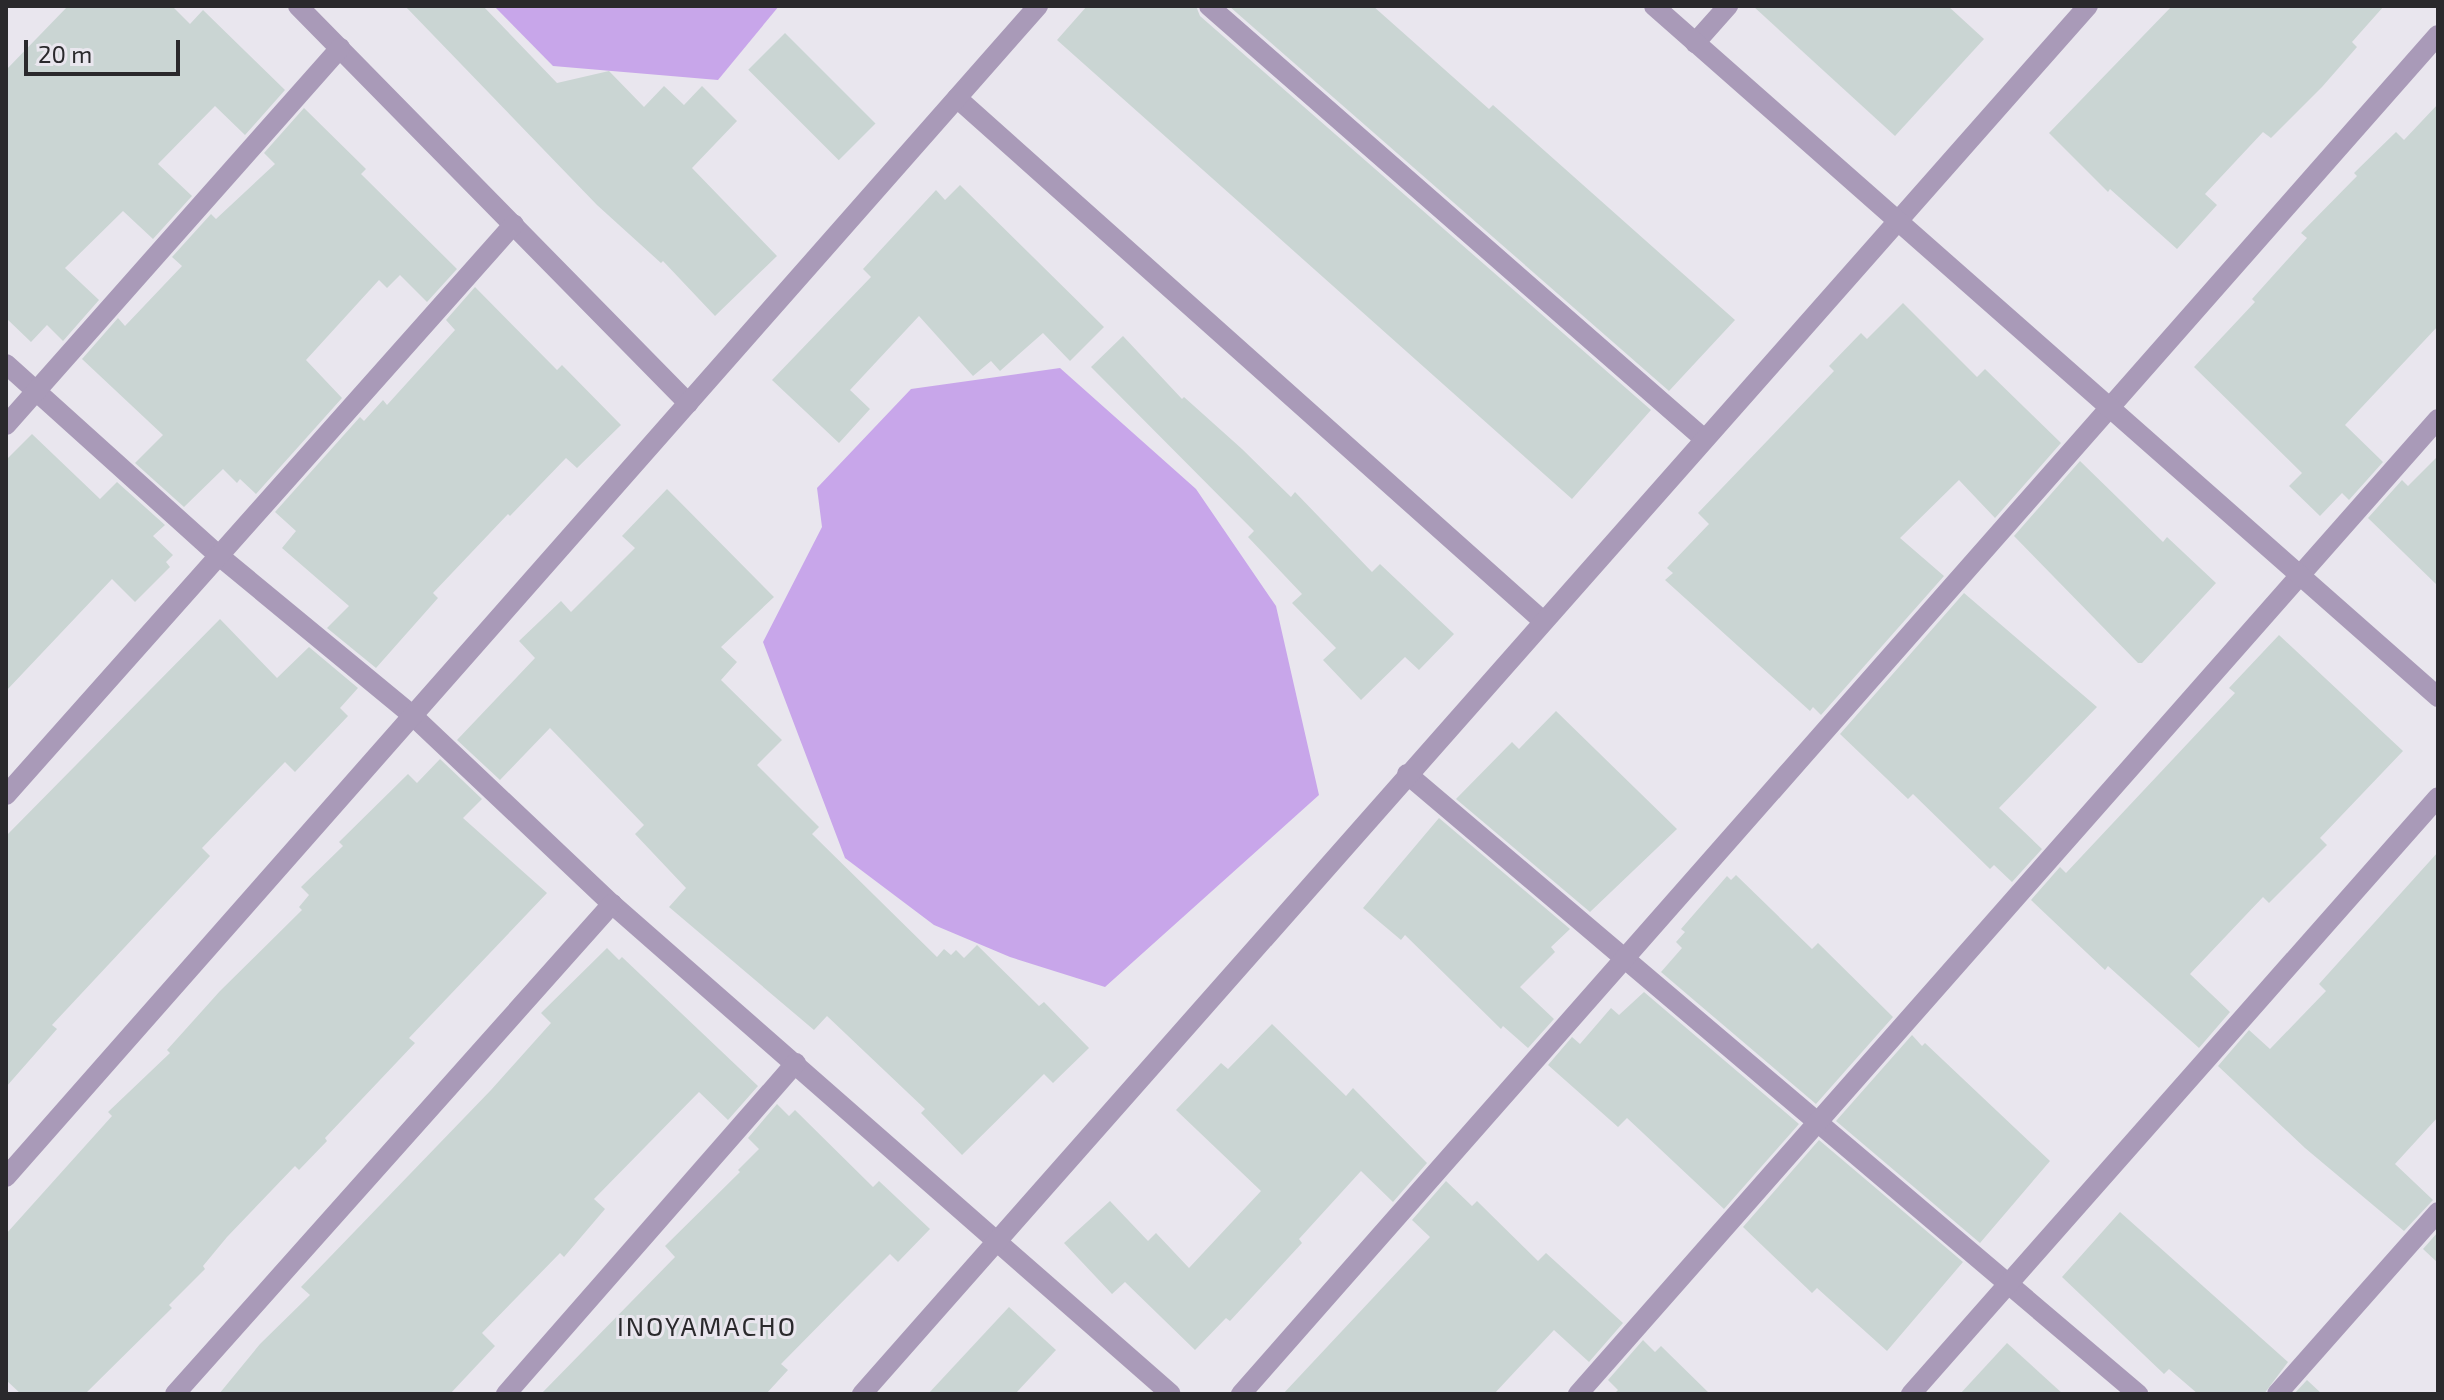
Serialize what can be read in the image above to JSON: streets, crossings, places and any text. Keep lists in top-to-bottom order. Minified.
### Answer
{"districts":["INOYAMACHO"],"scale_bar":"20 m"}
